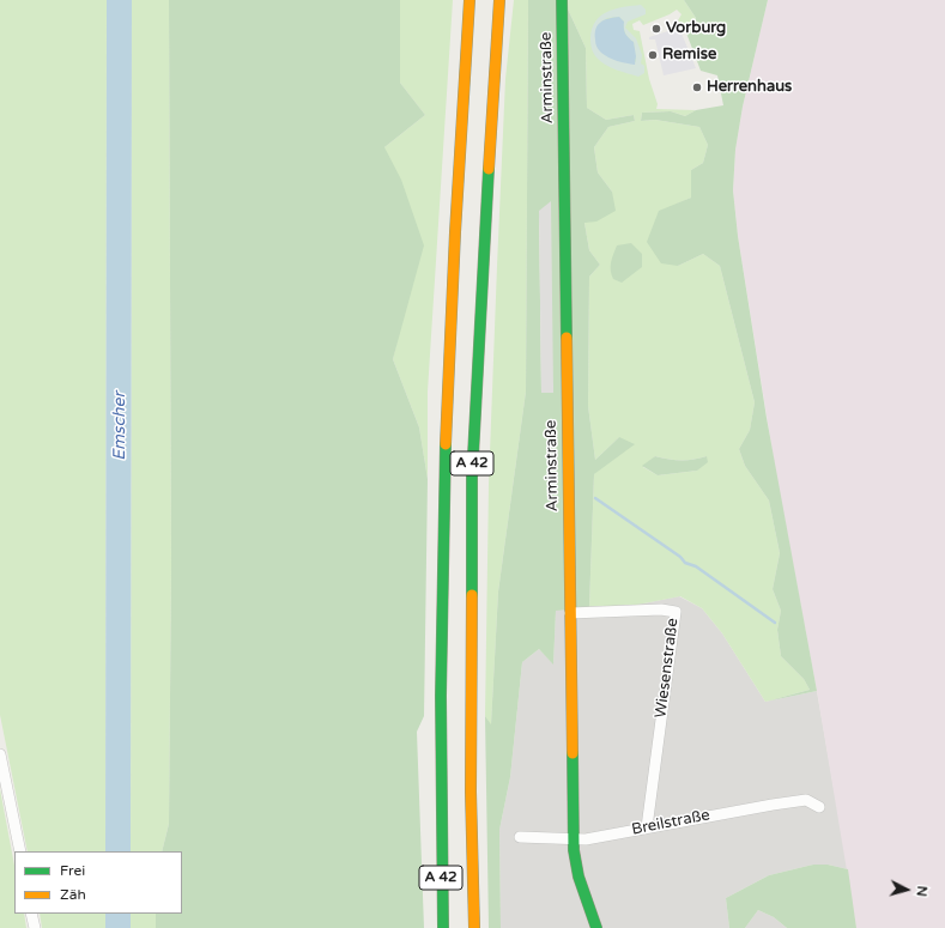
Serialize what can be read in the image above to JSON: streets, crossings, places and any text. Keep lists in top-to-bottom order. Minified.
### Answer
{"streets":{"main road":["Arminstraße","A 42"],"street":["Wiesenstraße","Breilstraße"]},"crossings":[["Arminstraße","Wiesenstraße"],["Arminstraße","Breilstraße"],["Wiesenstraße","Breilstraße"]],"water":["Emscher"],"places":["Vorburg","Remise","Herrenhaus"],"legend":["Frei","Zäh"],"north":"right"}
